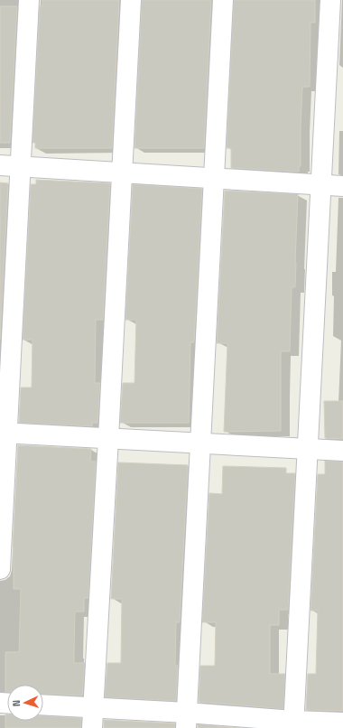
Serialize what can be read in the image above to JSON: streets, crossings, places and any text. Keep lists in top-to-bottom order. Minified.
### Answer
{"north":"left"}
